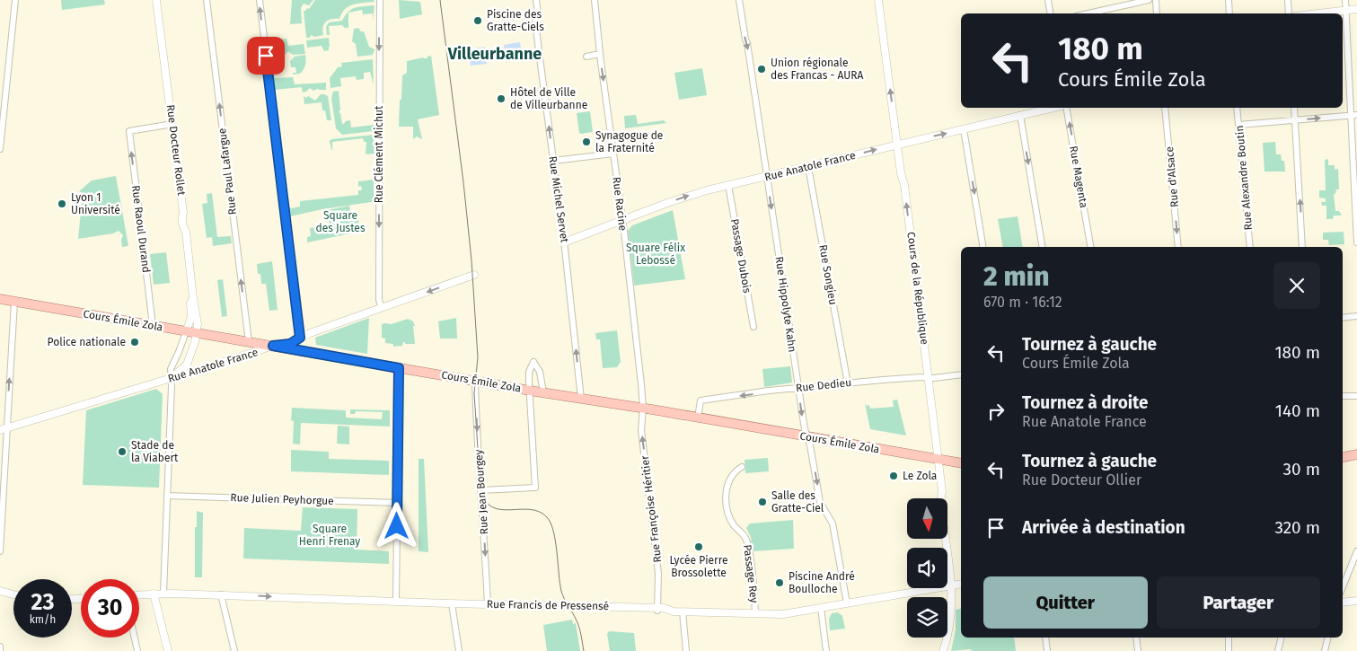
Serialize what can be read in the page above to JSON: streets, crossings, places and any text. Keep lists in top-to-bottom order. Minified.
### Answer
{"streets":{"main road":["Cours Émile Zola"],"street":["Rue Docteur Rollet","Rue Clément Michut","Rue Anatole France","Rue Paul Lafargue","Rue Magenta","Rue d'Alsace","Rue Alexandre Boutin","Rue Michel Servet","Rue Racine","Rue Raoul Durand","Passage Dubois","Rue Songieu","Cours de la République","Rue Hippolyte Kahn","Rue Dedieu","Rue Jean Bourgey","Rue Julien Peyhorgue","Rue Françoise Héritier","Passage Rey","Rue Francis de Pressensé"]},"crossings":[["Rue Docteur Rollet","Rue Anatole France"],["Rue Docteur Rollet","Rue Raoul Durand"],["Rue Docteur Rollet","Cours Émile Zola"],["Rue Clément Michut","Rue Anatole France"],["Rue Anatole France","Rue Michel Servet"],["Rue Anatole France","Rue Racine"],["Rue Anatole France","Passage Dubois"],["Rue Anatole France","Rue Songieu"],["Rue Anatole France","Cours de la République"],["Rue Anatole France","Rue Hippolyte Kahn"],["Rue Anatole France","Cours Émile Zola"],["Rue Paul Lafargue","Cours Émile Zola"],["Rue Michel Servet","Cours Émile Zola"],["Rue Racine","Cours Émile Zola"],["Rue Racine","Rue Françoise Héritier"],["Rue Raoul Durand","Cours Émile Zola"],["Rue Songieu","Rue Dedieu"],["Cours de la République","Cours Émile Zola"],["Cours de la République","Rue Dedieu"],["Cours de la République","Rue Francis de Pressensé"],["Rue Hippolyte Kahn","Cours Émile Zola"],["Rue Hippolyte Kahn","Rue Dedieu"],["Rue Hippolyte Kahn","Rue Francis de Pressensé"],["Cours Émile Zola","Rue Dedieu"],["Cours Émile Zola","Rue Jean Bourgey"],["Cours Émile Zola","Rue Françoise Héritier"],["Rue Jean Bourgey","Rue Francis de Pressensé"],["Rue Françoise Héritier","Rue Francis de Pressensé"],["Passage Rey","Rue Francis de Pressensé"]],"one_way":["Rue Clément Michut","Rue Paul Lafargue","Rue d'Alsace","Rue Michel Servet","Rue Raoul Durand","Cours de la République","Rue Hippolyte Kahn","Rue Dedieu","Rue Jean Bourgey","Rue Françoise Héritier"],"districts":["Villeurbanne"],"parks":["Square des Justes","Square Félix Lebossé","Square Henri Frenay"],"places":["Piscine des Gratte-Ciels","Union régionale des Francas - AURA","Hôtel de Ville de Villeurbanne","Synagogue de la Fraternité","Lyon 1 Université","Police nationale","Stade de la Viabert","Le Zola","Salle des Gratte-Ciel","Lycée Pierre Brossolette","Piscine André Boulloche"],"north":"bottom","page":{"turn":["180 m","Cours Émile Zola"],"heading":["2 min","670 m · 16:12"],"list":[{"name":"Tournez à gauche","note":"Cours Émile Zola","value":"180 m"},{"name":"Tournez à droite","note":"Rue Anatole France","value":"140 m"},{"name":"Tournez à gauche","note":"Rue Docteur Ollier","value":"30 m"},{"name":"Arrivée à destination","value":"320 m"}],"buttons":["Quitter","Partager"],"speed":"23 km/h","limit":"30"}}
